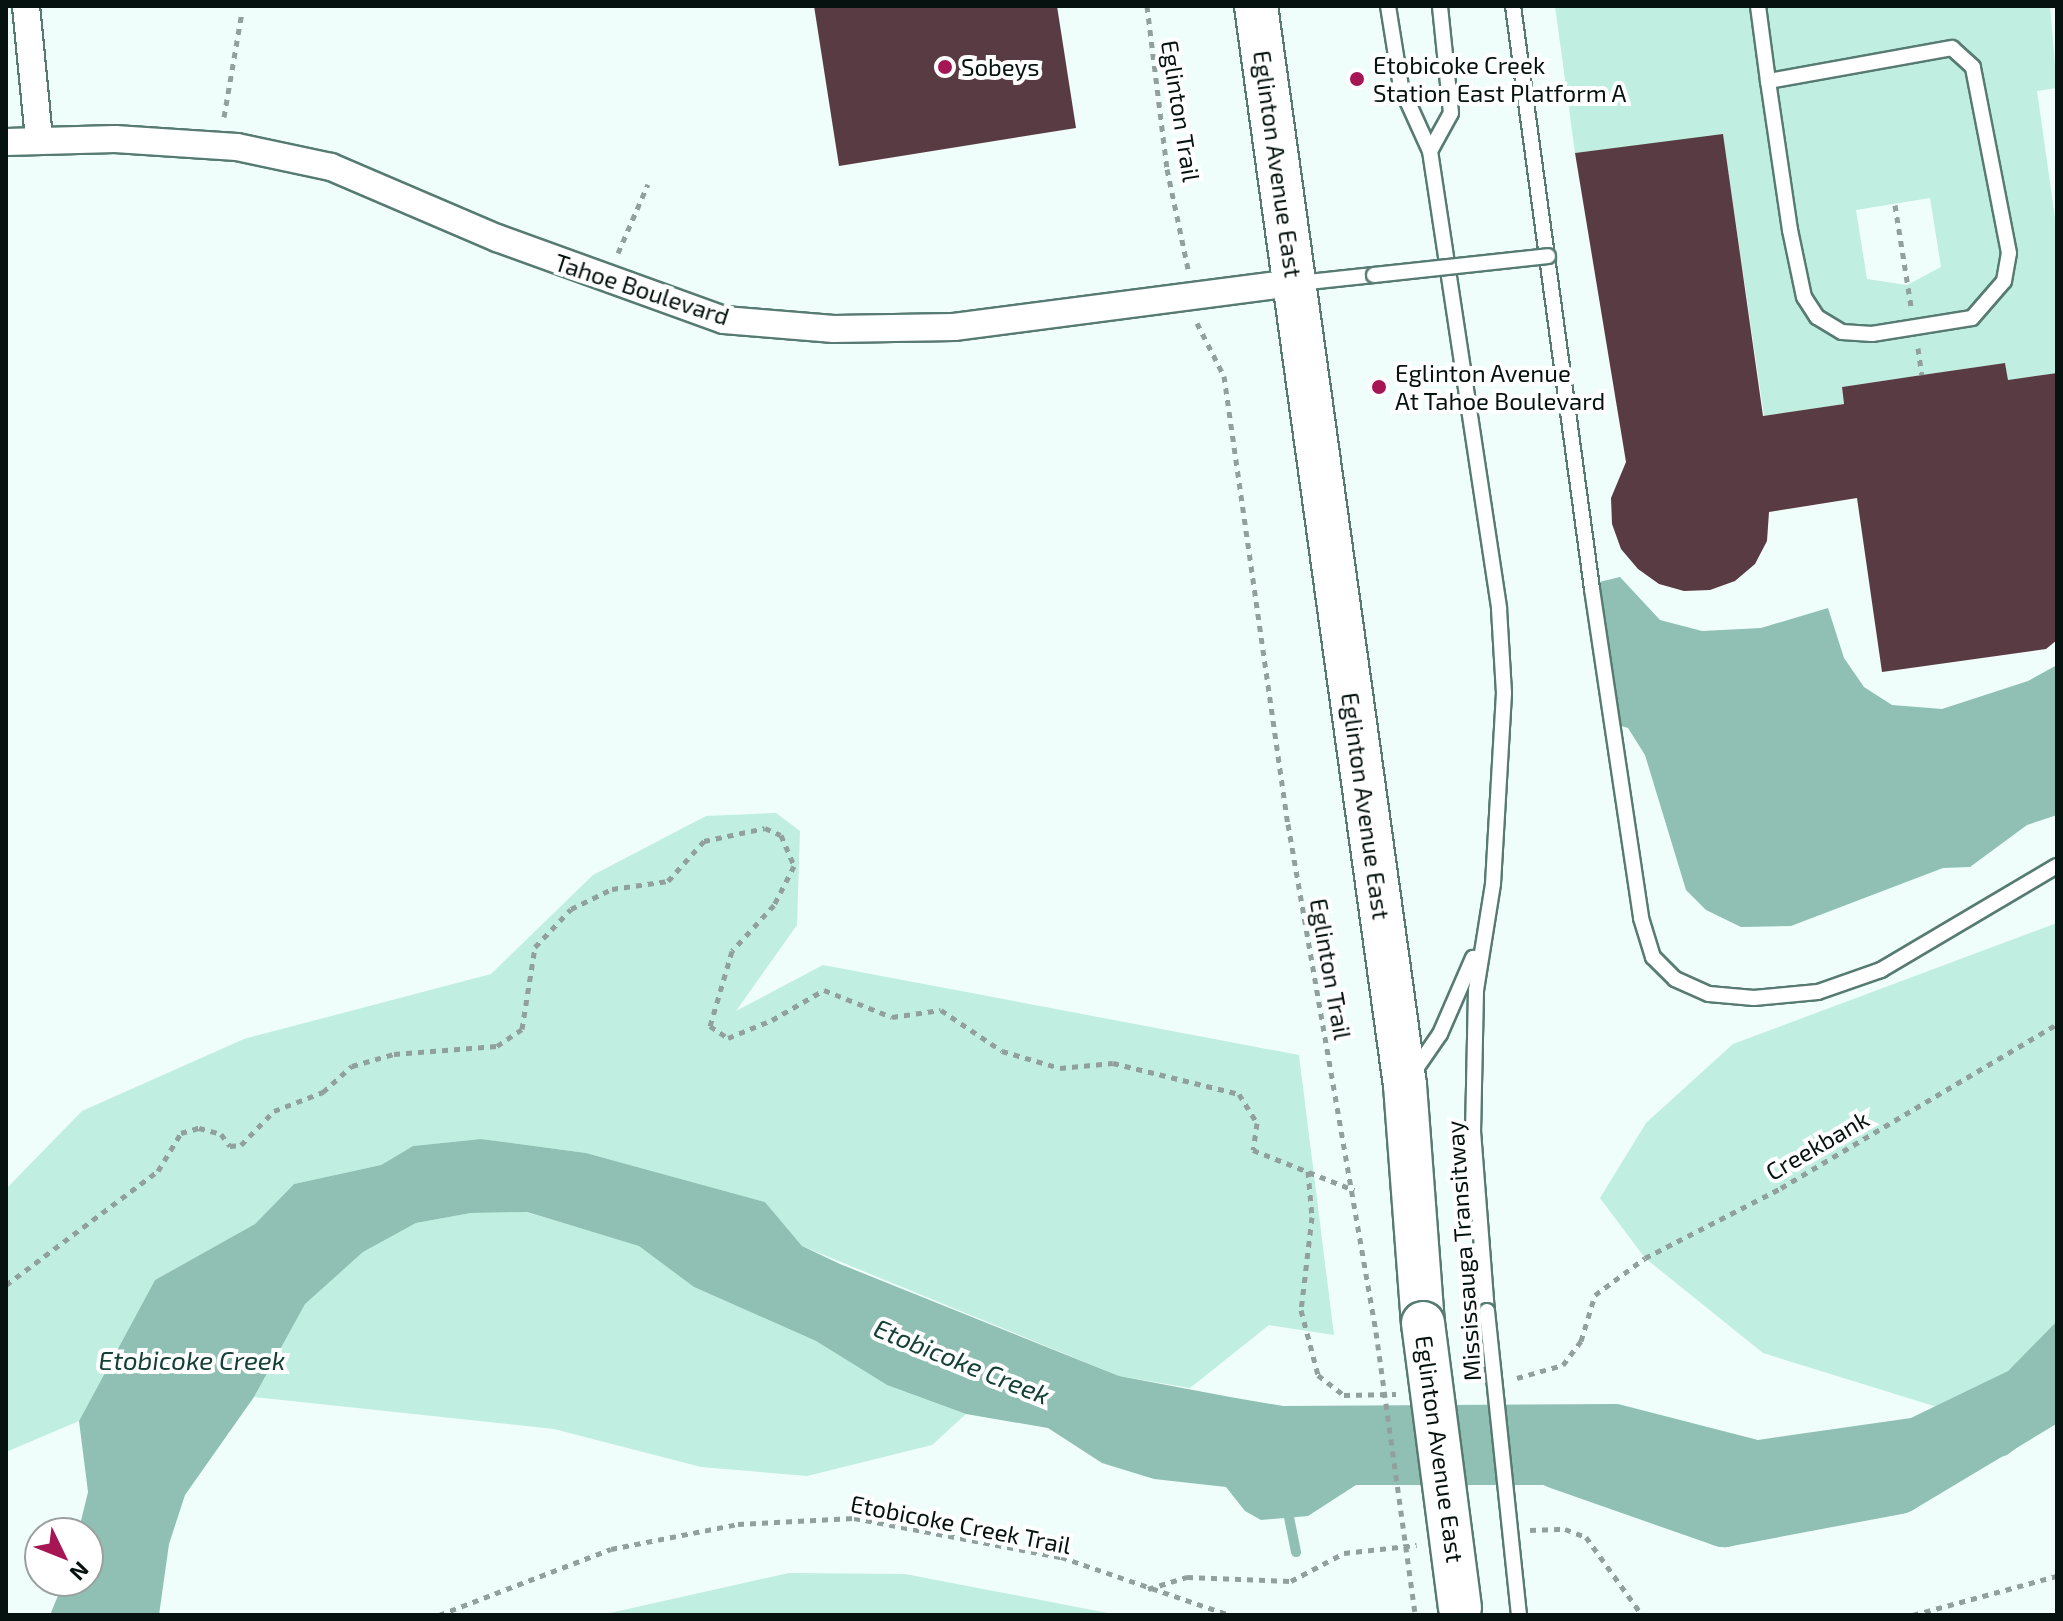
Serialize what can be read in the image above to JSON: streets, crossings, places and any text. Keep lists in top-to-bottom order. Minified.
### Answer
{"streets":{"main road":["Eglinton Avenue East"],"street":["Tahoe Boulevard"],"lane":["Mississauga Transitway"],"path":["Eglinton Trail","Creekbank","Etobicoke Creek Trail"]},"crossings":[["Eglinton Avenue East","Tahoe Boulevard"],["Eglinton Avenue East","Mississauga Transitway"]],"water":["Etobicoke Creek"],"places":["Sobeys","Etobicoke Creek Station East Platform A","Eglinton Avenue At Tahoe Boulevard"],"north":"bottom right"}
